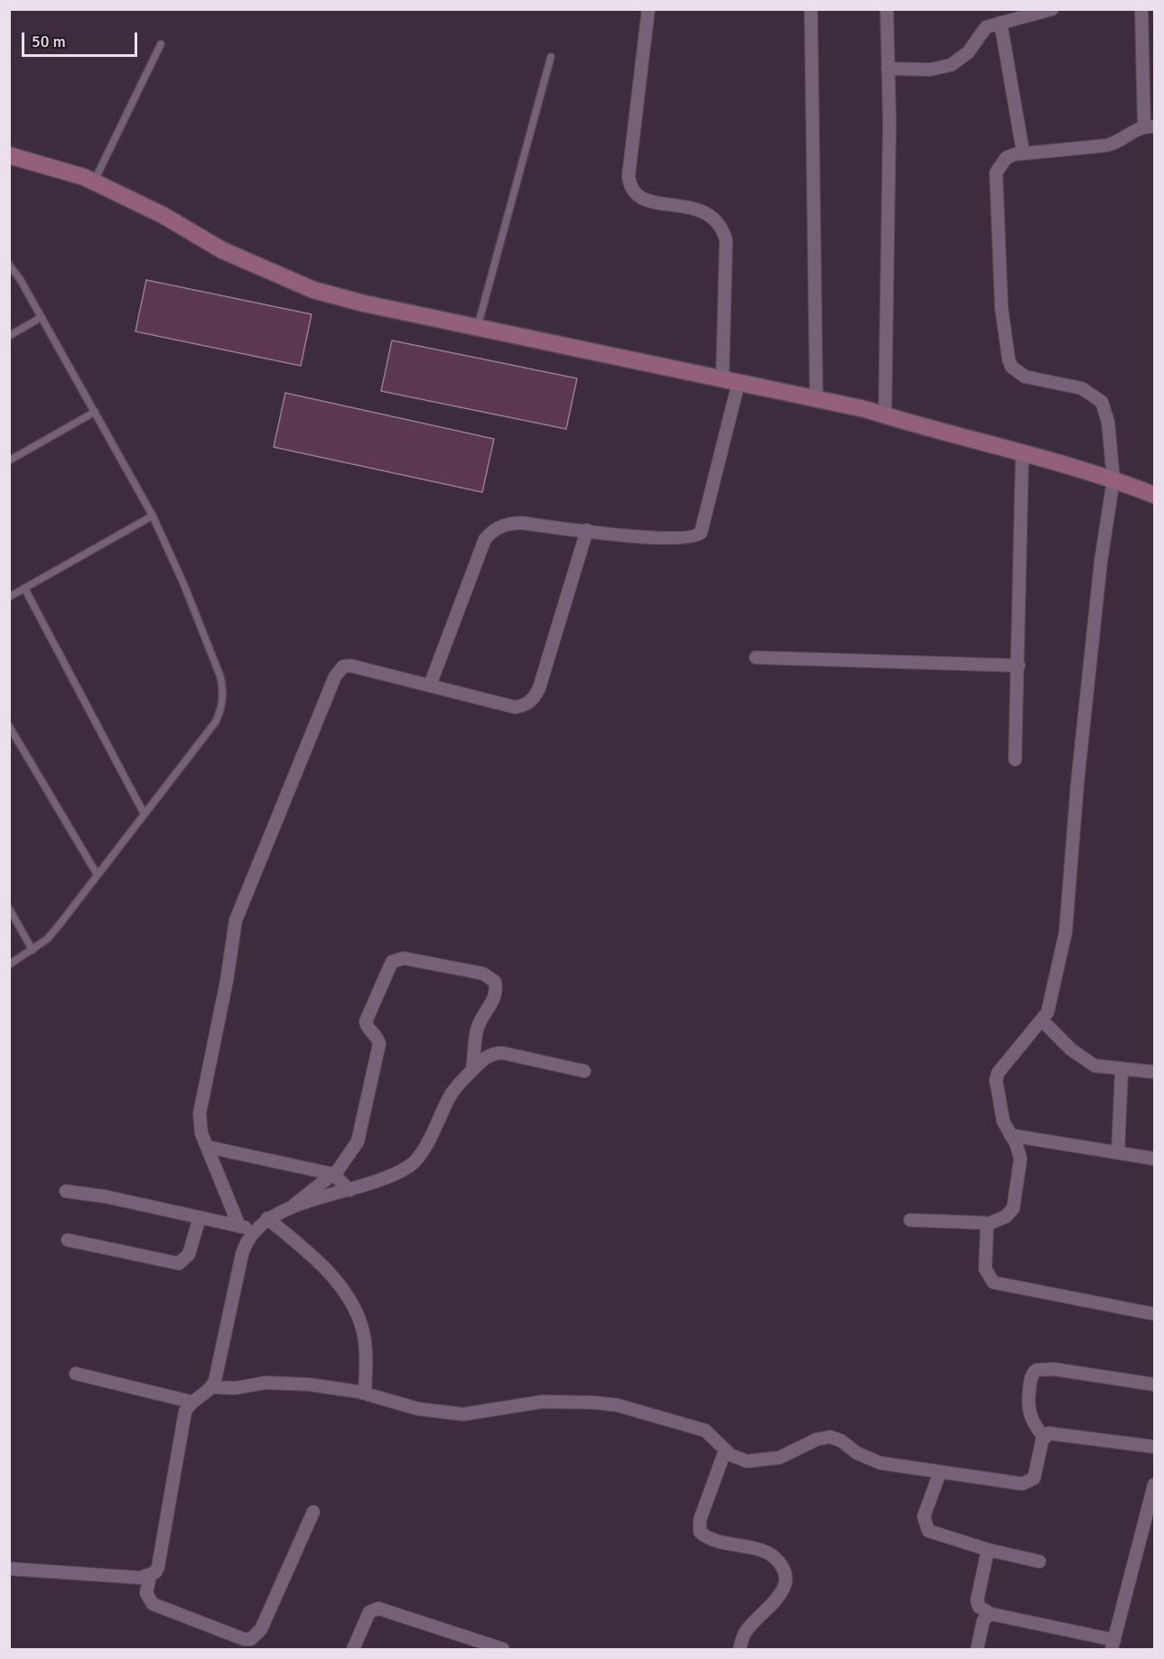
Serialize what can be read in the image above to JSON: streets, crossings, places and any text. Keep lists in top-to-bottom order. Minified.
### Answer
{"scale_bar":"50 m"}
